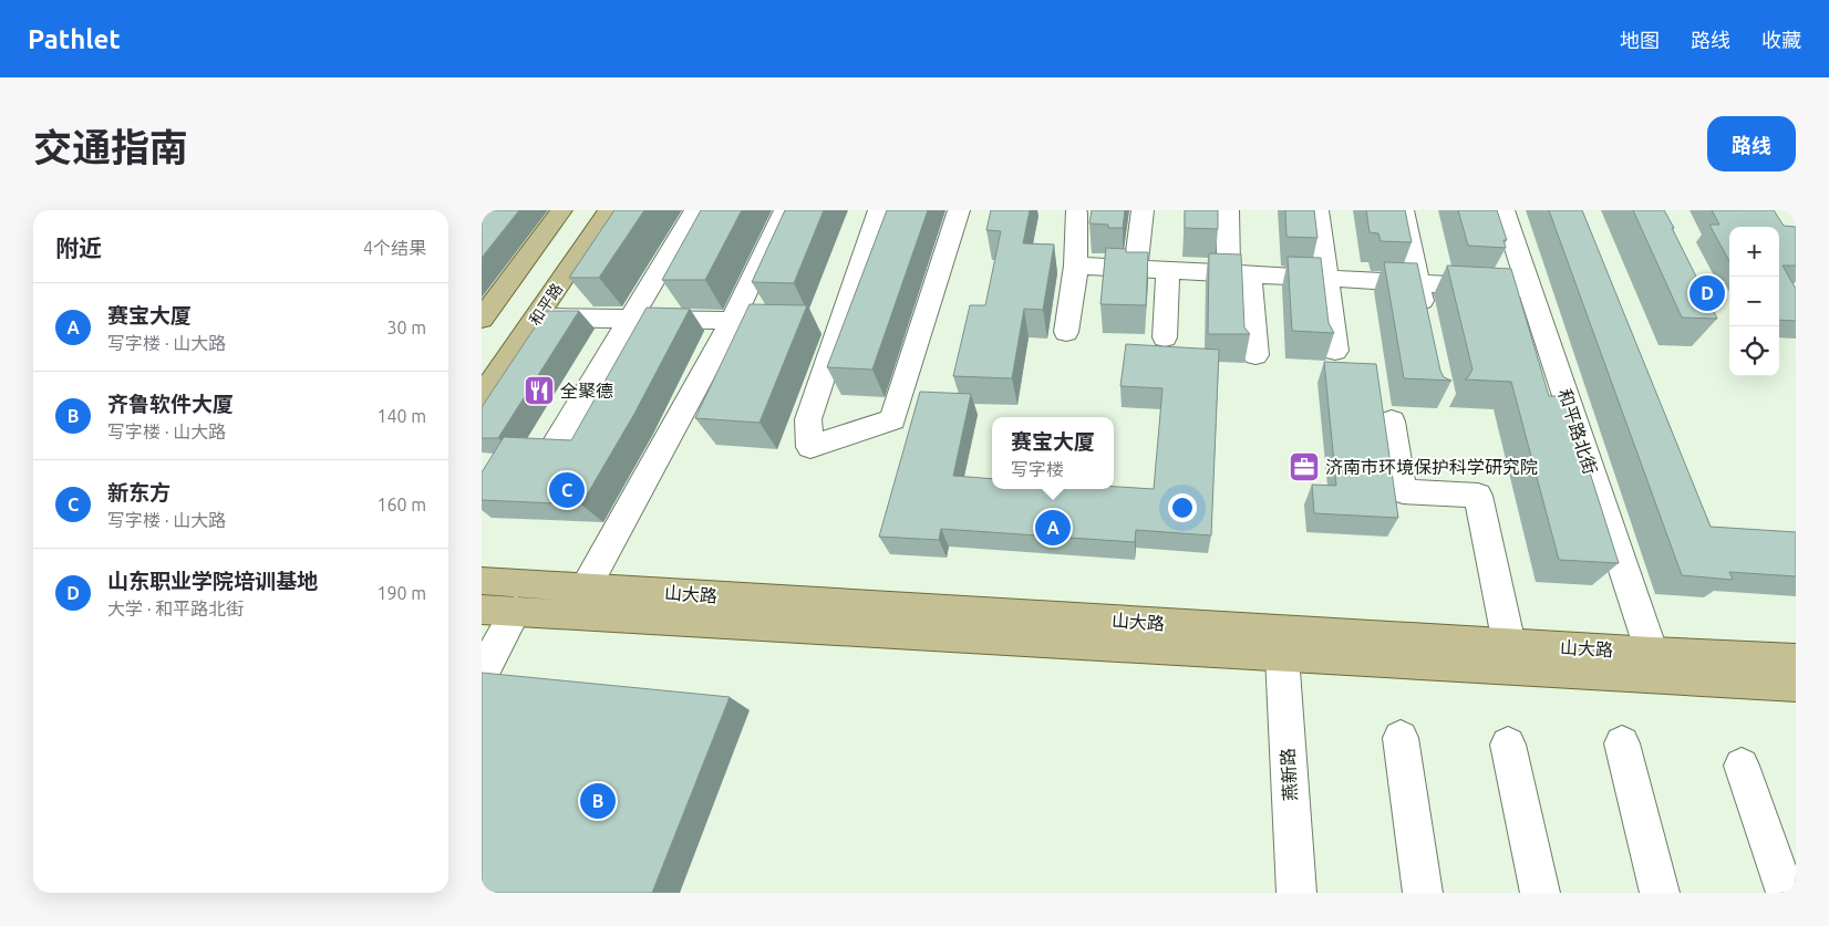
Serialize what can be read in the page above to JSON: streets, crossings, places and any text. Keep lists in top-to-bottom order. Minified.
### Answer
{"streets":{"main road":["和平路","山大路"],"street":["和平路北街","燕新路"]},"crossings":[["和平路北街","山大路"],["山大路","燕新路"]],"places":{"restaurant":["全聚德"],"office":["济南市环境保护科学研究院"]},"page":{"header":"Pathlet","nav":["地图","路线","收藏"],"title":"交通指南","buttons":"路线","heading":["附近","4个结果"],"map_buttons":["+","−"],"pins":["D","C","A","B"],"list":[{"mark":"A","name":"赛宝大厦","note":"写字楼 · 山大路","value":"30 m"},{"mark":"B","name":"齐鲁软件大厦","note":"写字楼 · 山大路","value":"140 m"},{"mark":"C","name":"新东方","note":"写字楼 · 山大路","value":"160 m"},{"mark":"D","name":"山东职业学院培训基地","note":"大学 · 和平路北街","value":"190 m"}],"popup":["赛宝大厦","写字楼"]}}
